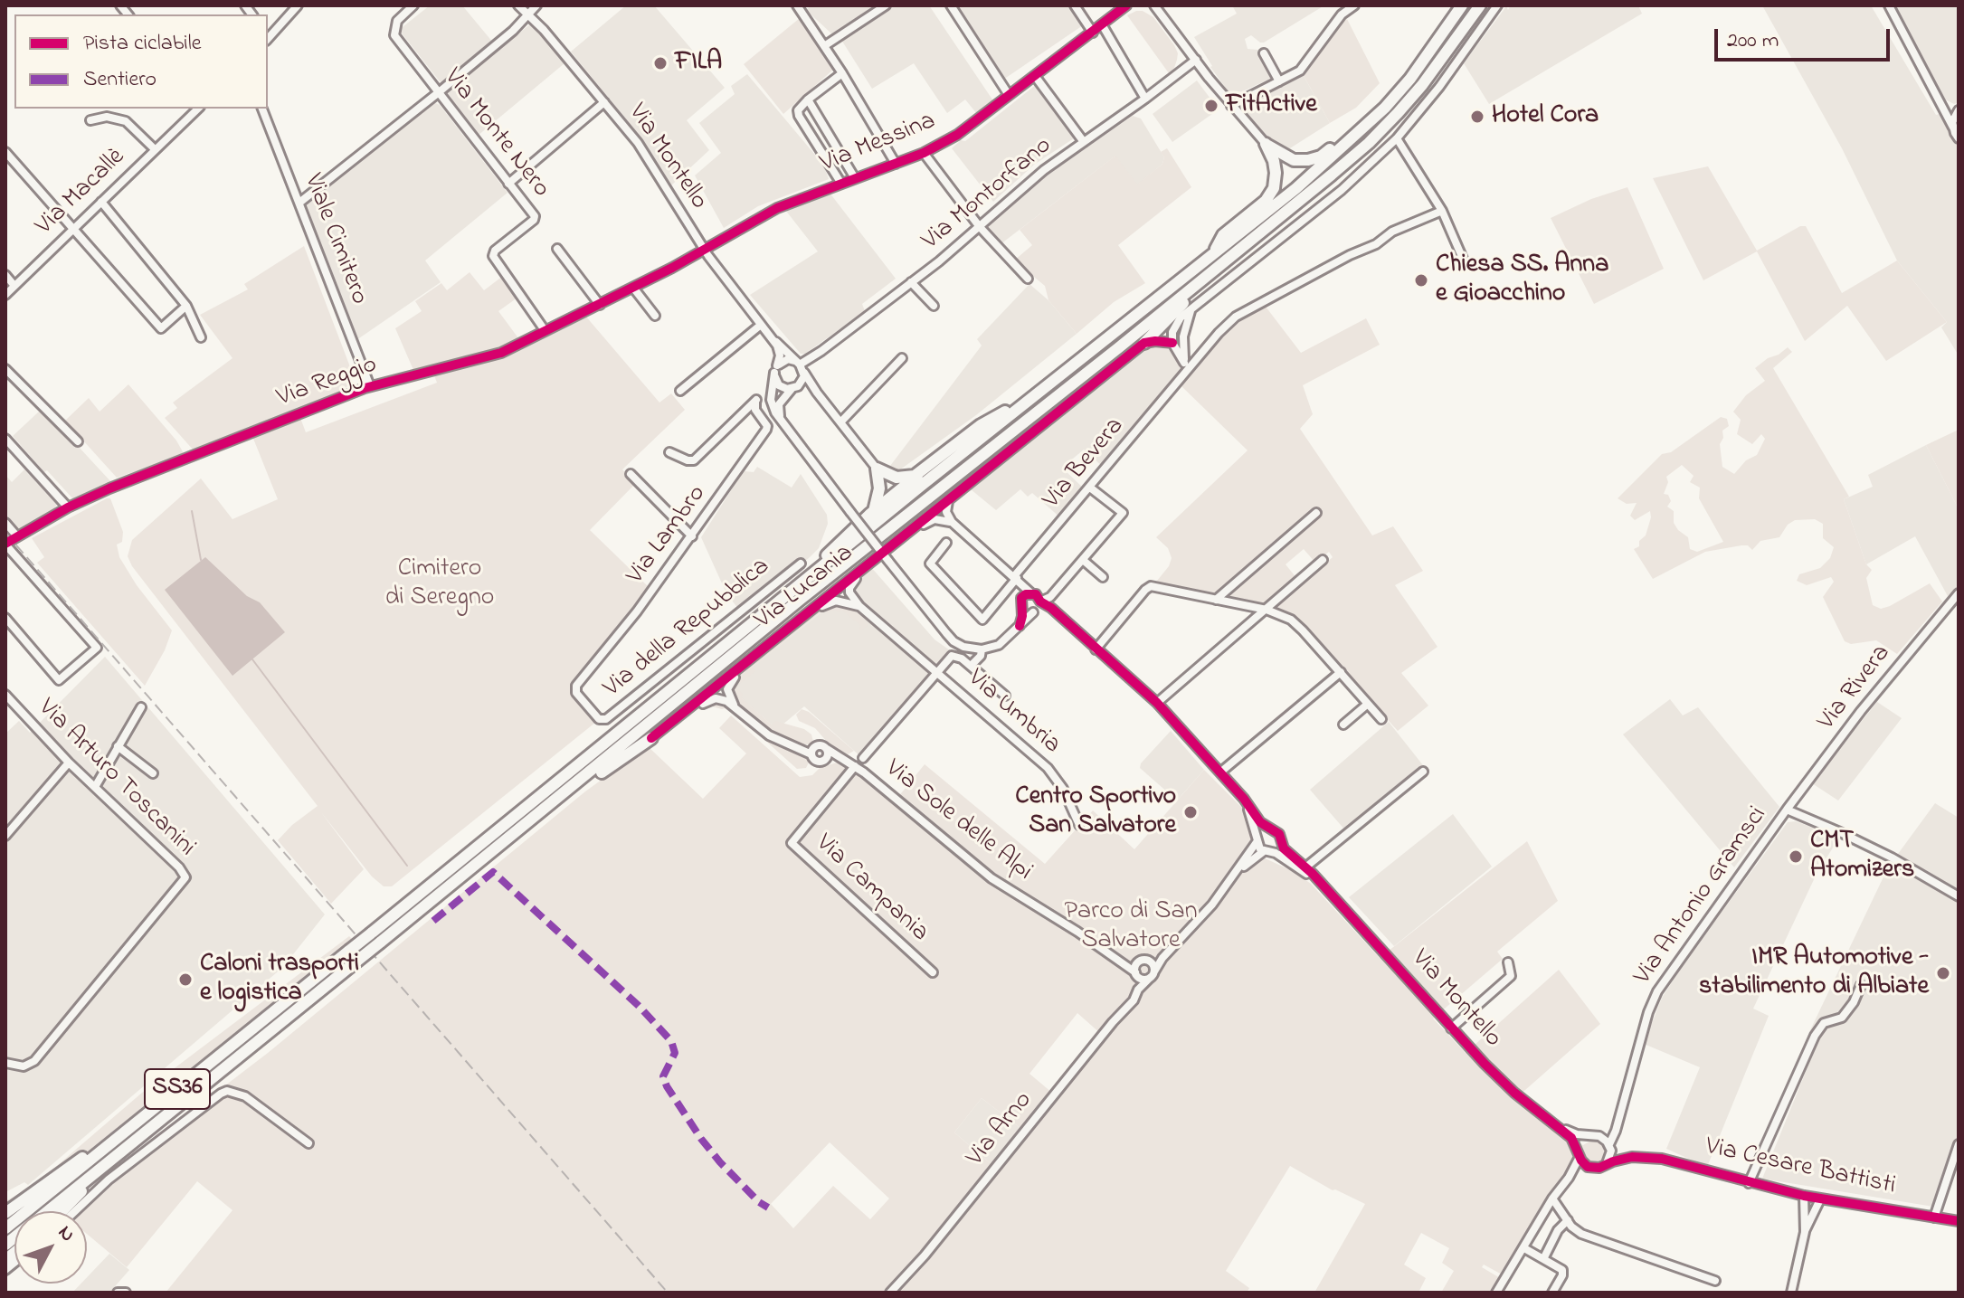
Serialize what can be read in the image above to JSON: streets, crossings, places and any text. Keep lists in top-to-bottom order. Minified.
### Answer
{"streets":{"highway":["SS36"],"street":["Via Monte Nero","Via Messina","Via Montello","Via Macallè","Via Montorfano","Viale Cimitero","Via Reggio","Via Bevera","Via Lambro","Via Lucania","Via della Repubblica","Via Rivera","Via Umbria","Via Arturo Toscanini","Via Sole delle Alpi","Via Campania","Via Antonio Gramsci","Via Arno","Via Cesare Battisti"]},"crossings":[["Via Monte Nero","Via Reggio"],["Via Messina","Via Montello"],["Via Messina","Via Reggio"],["Via Montello","Via Montorfano"],["Via Montello","Via Reggio"],["Via Montello","Via Antonio Gramsci"],["Via Montello","Via Arno"],["Via Montello","Via Cesare Battisti"],["Viale Cimitero","Via Reggio"],["Via Lambro","Via della Repubblica"],["Via Rivera","Via Antonio Gramsci"],["Via Sole delle Alpi","Via Campania"],["Via Antonio Gramsci","Via Cesare Battisti"]],"parks":["Cimitero di Seregno","Parco di San Salvatore"],"places":["FILA","FitActive","Hotel Cora","Chiesa SS. Anna e Gioacchino","Centro Sportivo San Salvatore","CMT Atomizers","IMR Automotive - stabilimento di Albiate","Caloni trasporti e logistica"],"legend":["Pista ciclabile","Sentiero"],"scale_bar":"200 m","north":"top right"}
